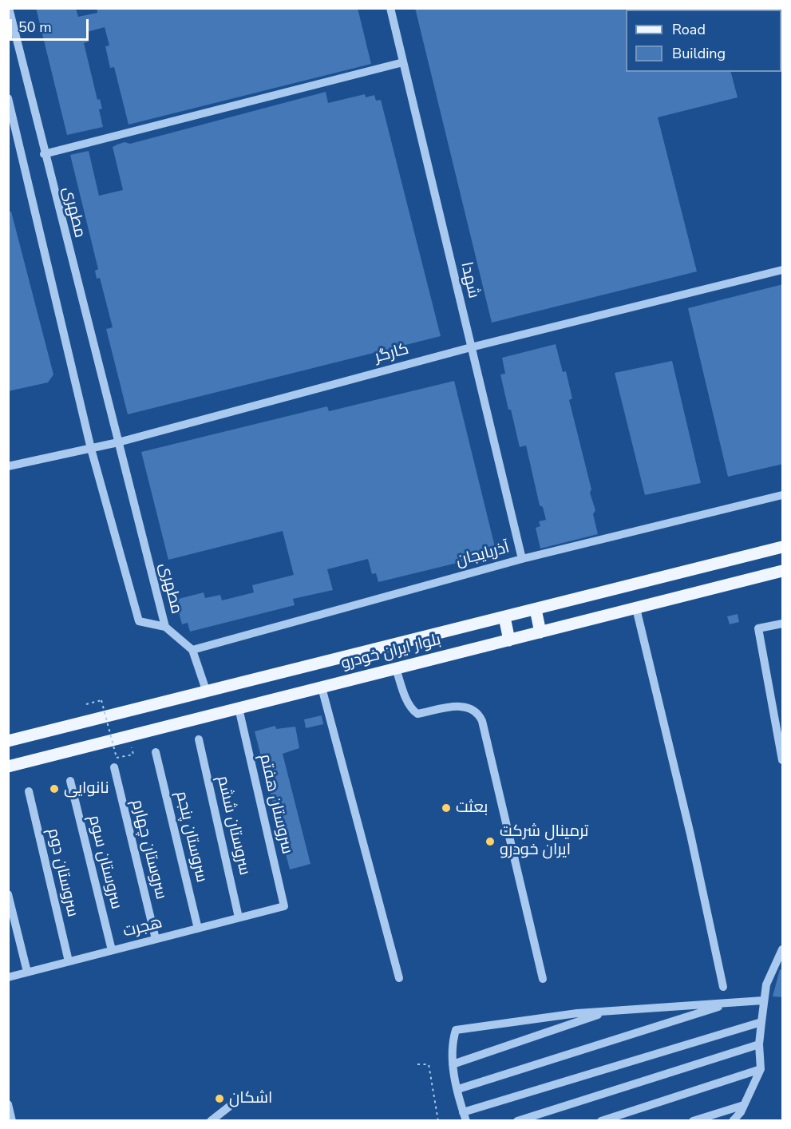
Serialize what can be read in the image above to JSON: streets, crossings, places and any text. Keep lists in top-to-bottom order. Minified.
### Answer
{"streets":{"main road":["بلوار ایران خودرو"],"street":["مطهری","شهدا","کارگر","آذربایجان","سروستان هفتم","سروستان ششم","سروستان پنجم","سروستان چهارم","سروستان سوم","سروستان دوم","هجرت"]},"crossings":[["مطهری","کارگر"],["شهدا","کارگر"],["شهدا","آذربایجان"],["بلوار ایران خودرو","سروستان هفتم"],["سروستان هفتم","هجرت"],["سروستان ششم","هجرت"],["سروستان پنجم","هجرت"],["سروستان چهارم","هجرت"],["سروستان سوم","هجرت"],["سروستان دوم","هجرت"]],"places":["نانوایی","بعثت","ترمینال شرکت ایران خودرو","اشکان"],"legend":["Road","Building"],"scale_bar":"50 m"}
